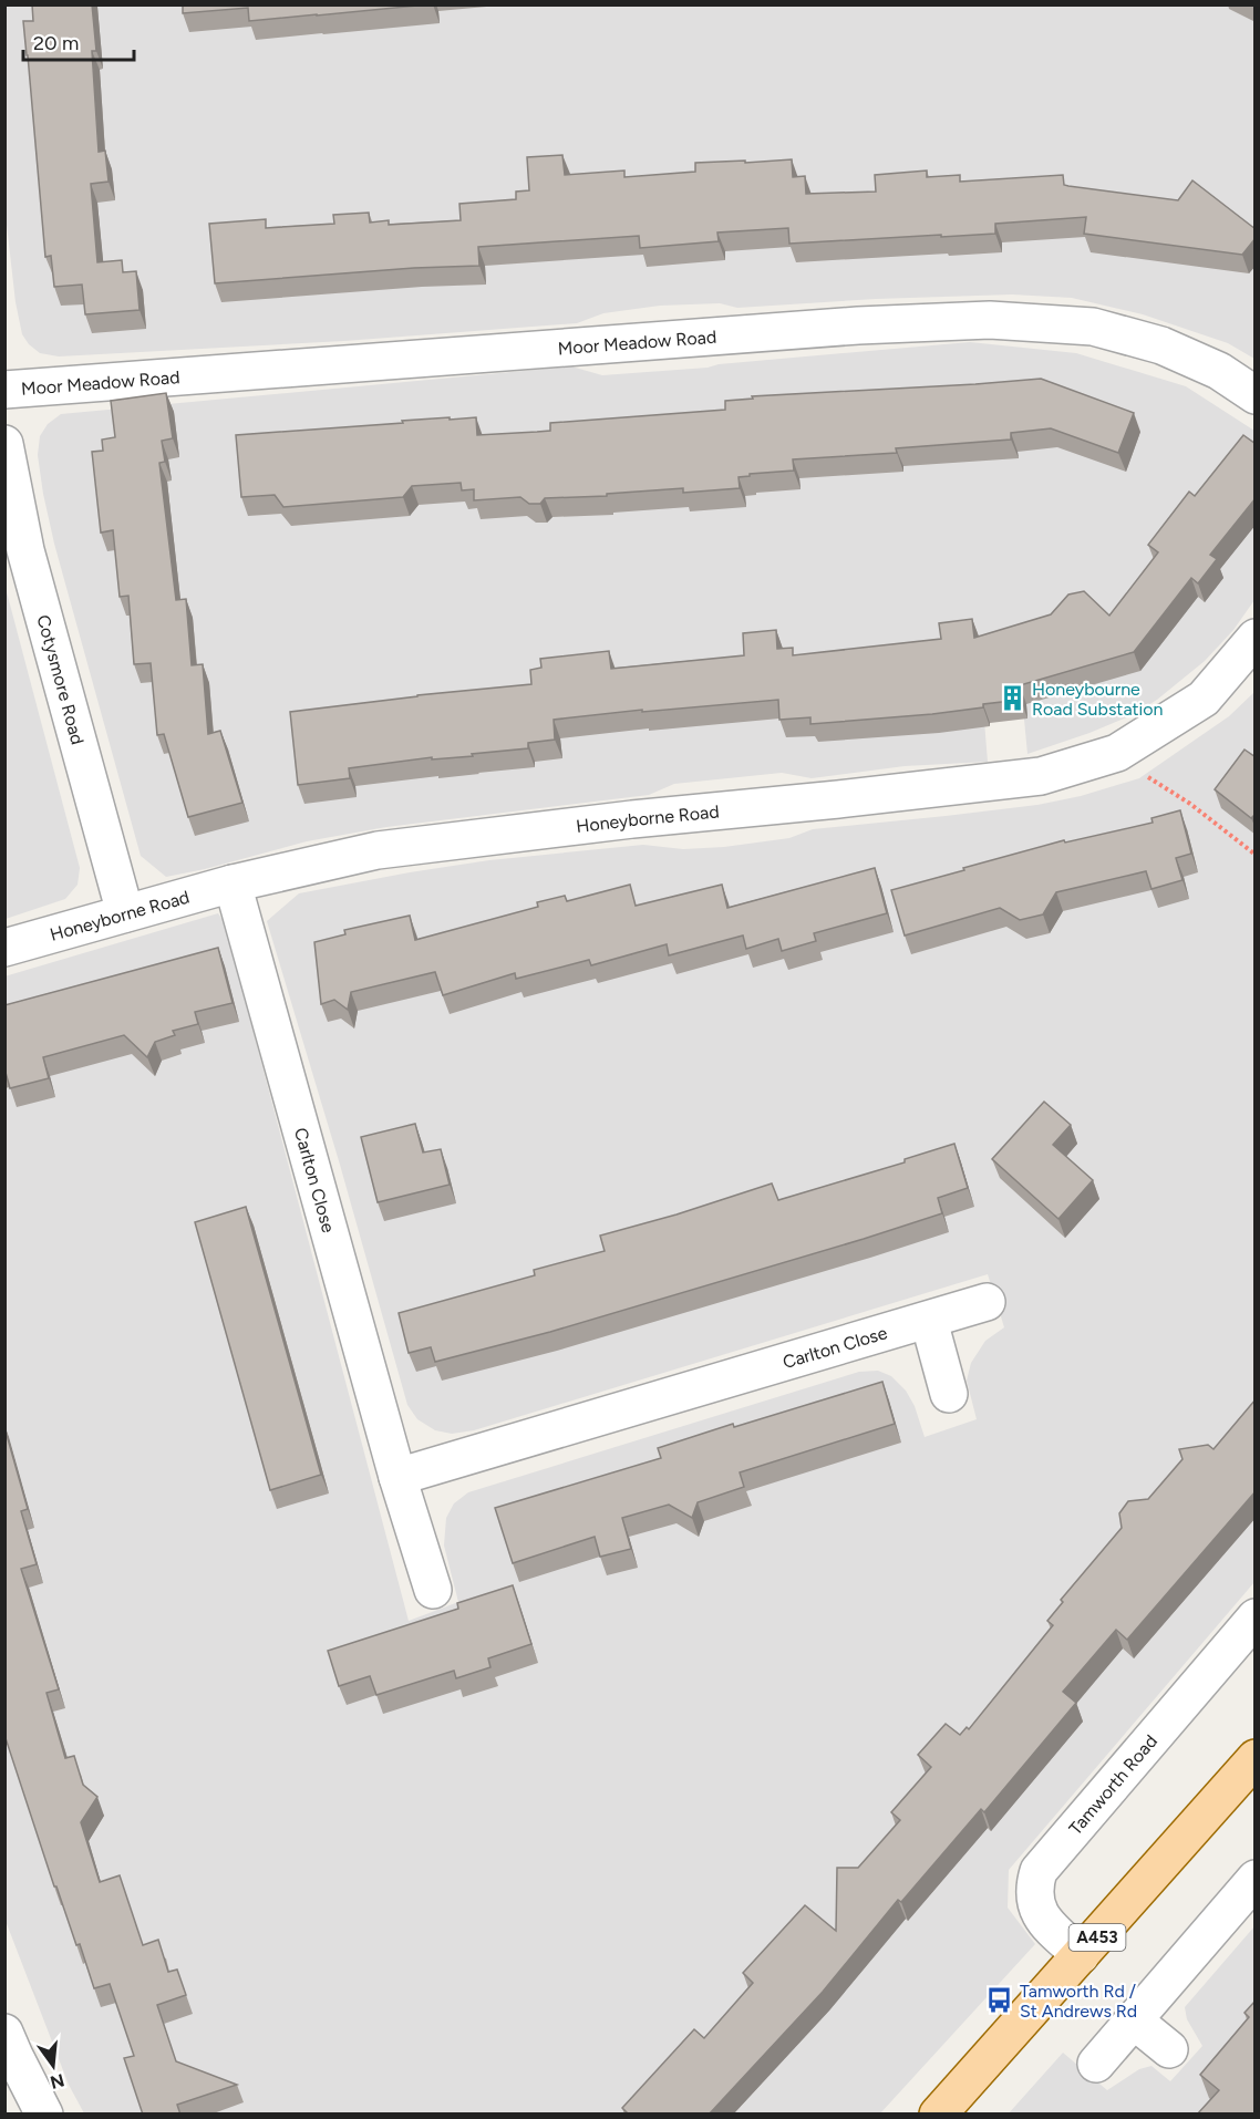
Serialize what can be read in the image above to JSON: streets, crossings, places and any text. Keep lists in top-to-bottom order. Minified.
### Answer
{"streets":{"main road":["A453"],"street":["Moor Meadow Road","Cotysmore Road","Honeyborne Road","Carlton Close","Tamworth Road"]},"crossings":[["Cotysmore Road","Honeyborne Road"],["Honeyborne Road","Carlton Close"],["Tamworth Road","A453"]],"places":{"building":["Honeybourne Road Substation"],"bus stop":["Tamworth Rd / St Andrews Rd"]},"scale_bar":"20 m","north":"bottom"}
